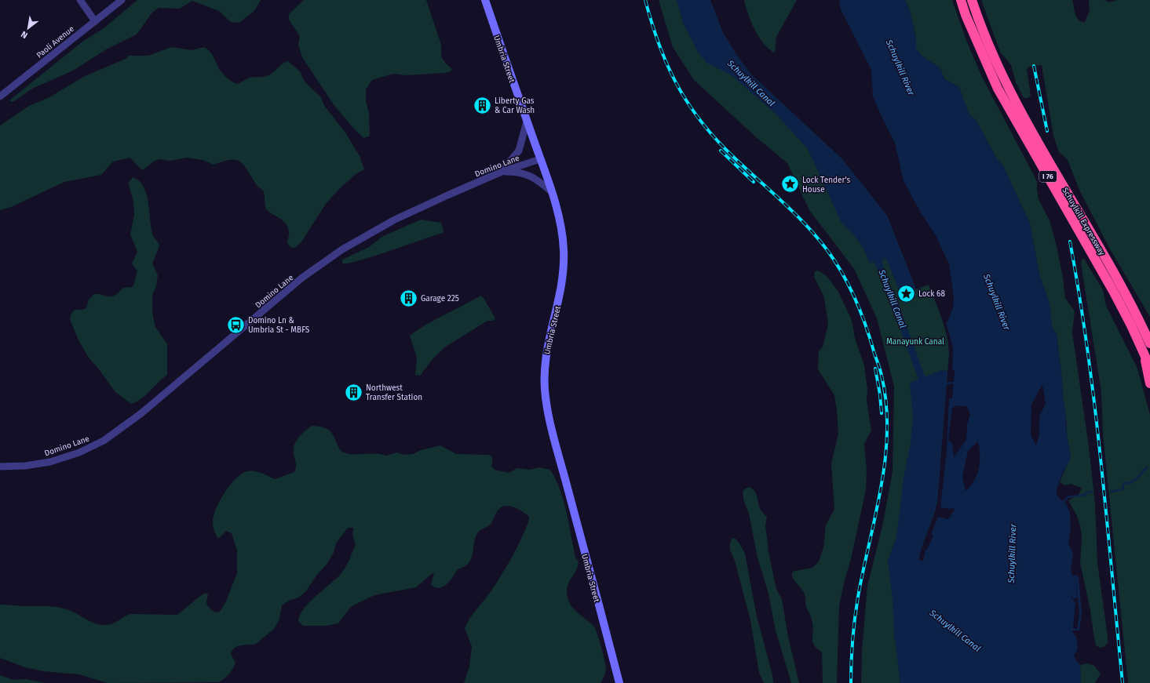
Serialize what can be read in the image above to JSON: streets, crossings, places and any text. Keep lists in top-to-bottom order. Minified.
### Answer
{"streets":{"highway":["I 76","Schuylkill Expressway"],"main road":["Umbria Street"],"street":["Paoli Avenue","Domino Lane"]},"crossings":[["Umbria Street","Domino Lane"]],"water":["Schuylkill River","Schuylkill Canal"],"parks":["Manayunk Canal"],"places":{"building":["Liberty Gas & Car Wash","Garage 225","Northwest Transfer Station"],"place":["Lock Tender's House","Lock 68"],"bus stop":["Domino Ln & Umbria St - MBFS"]},"north":"bottom left"}
